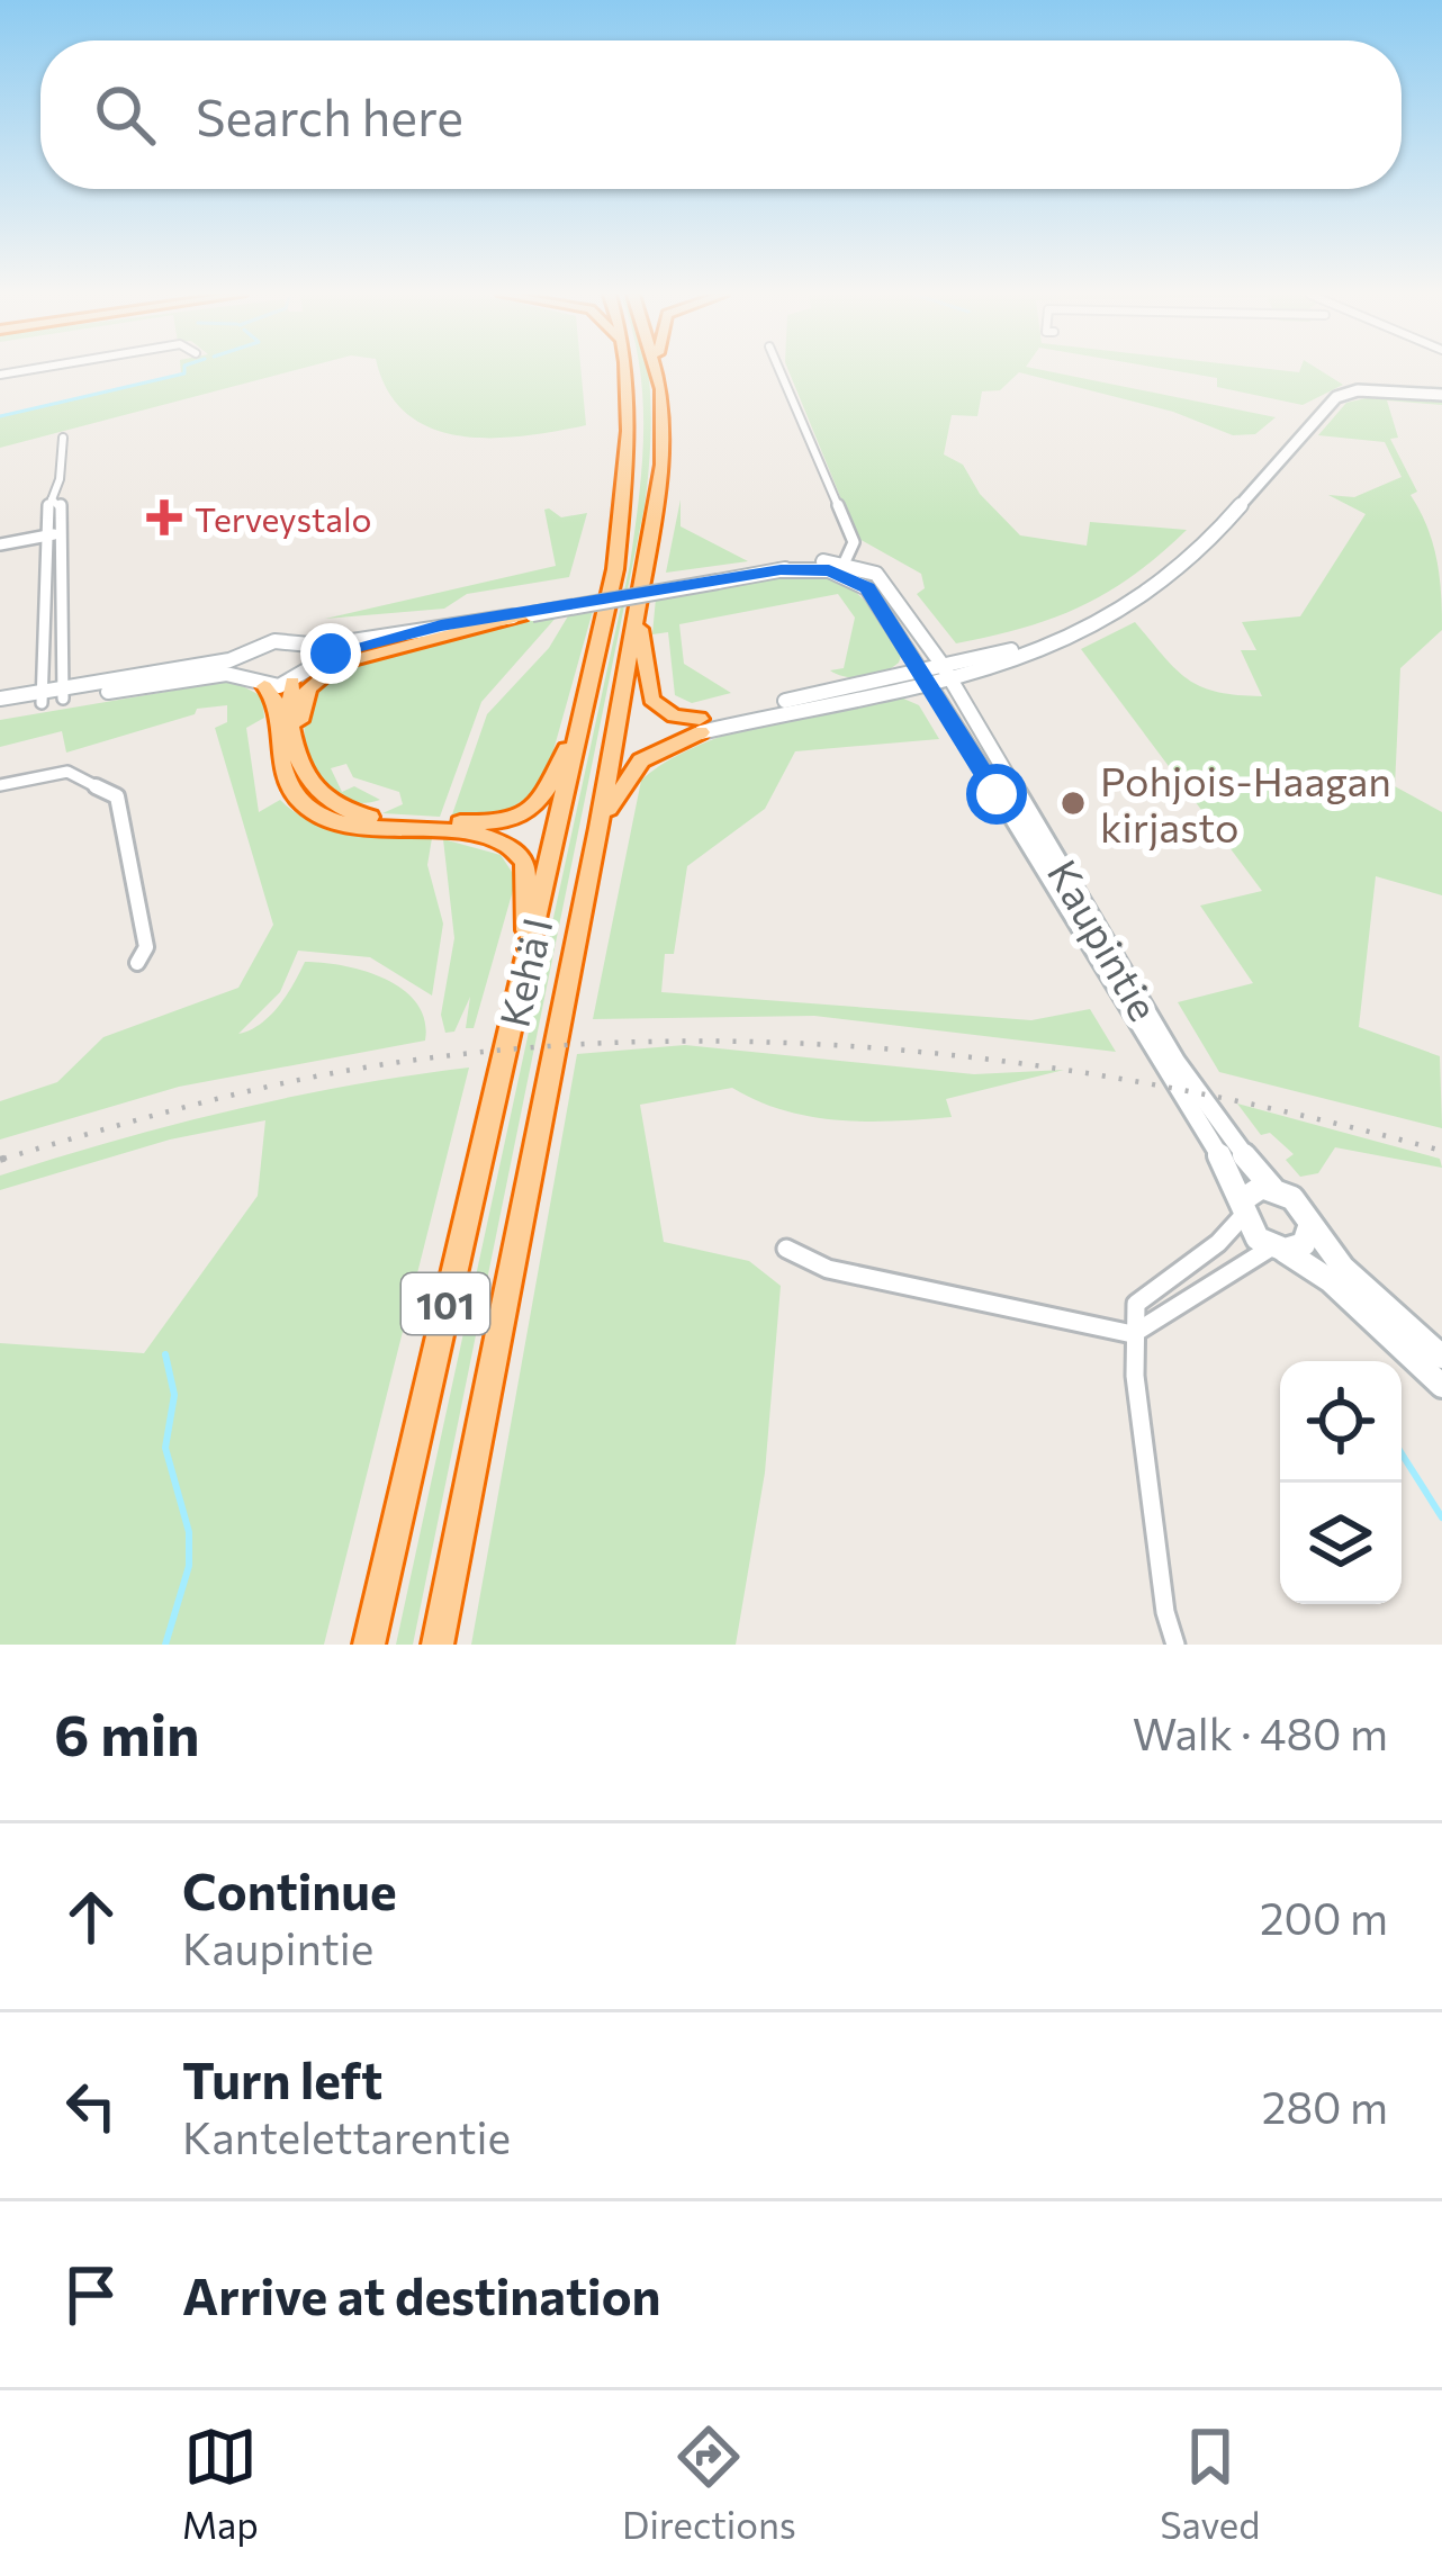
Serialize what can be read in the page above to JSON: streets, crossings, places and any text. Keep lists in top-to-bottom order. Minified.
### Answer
{"streets":{"highway":["Kehä I","101"],"main road":["Kaupintie"]},"places":{"health":["Terveystalo"],"other":["Pohjois-Haagan kirjasto"]},"page":{"search":"Search here","heading":["6 min","Walk · 480 m"],"list":[["Continue","Kaupintie","200 m"],["Turn left","Kantelettarentie","280 m"],"Arrive at destination"],"nav":["Map","Directions","Saved"]}}
